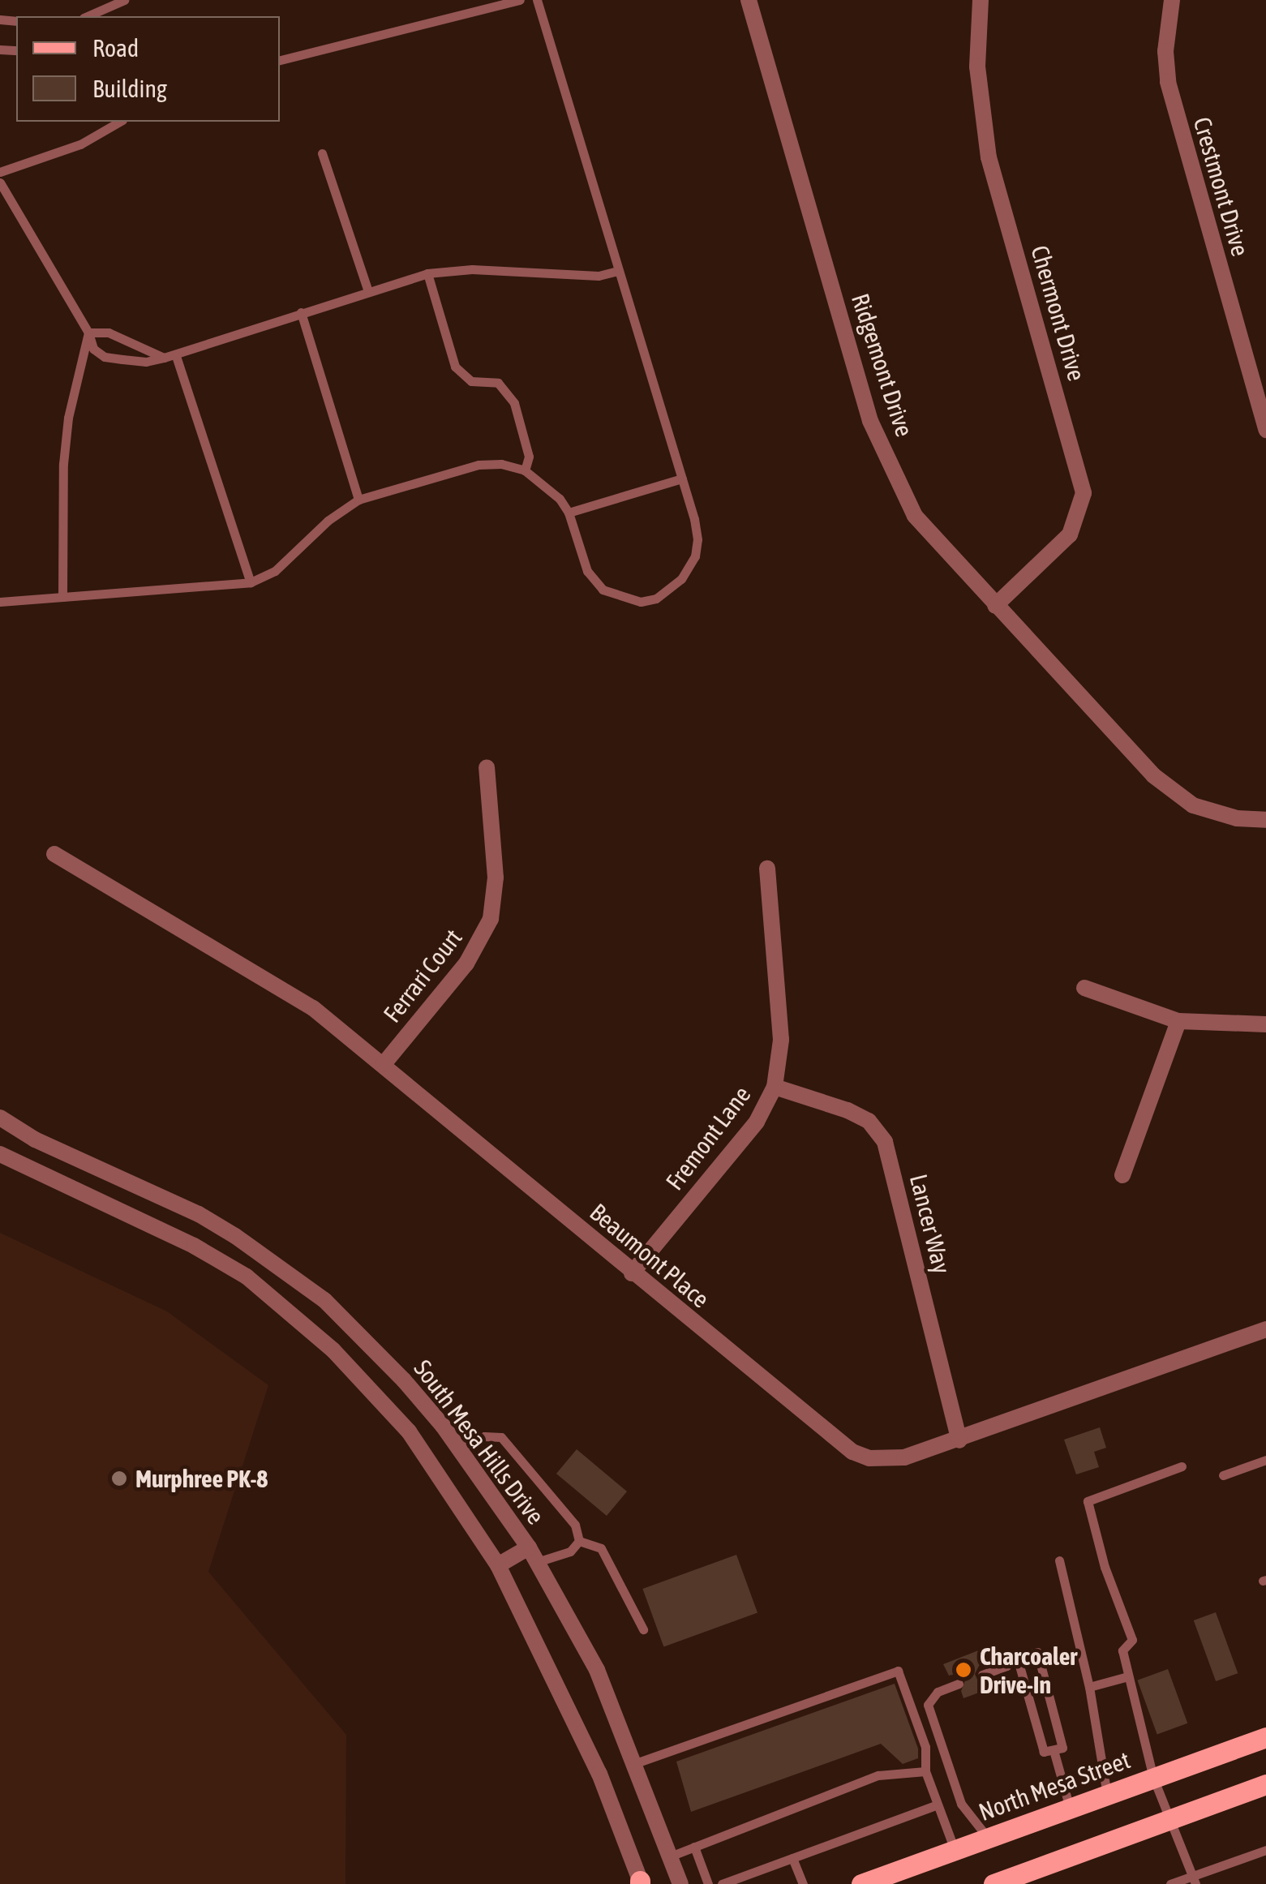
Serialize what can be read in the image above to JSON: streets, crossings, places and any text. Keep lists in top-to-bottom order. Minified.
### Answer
{"streets":{"main road":["North Mesa Street"],"street":["Crestmont Drive","Chermont Drive","Ridgemont Drive","Ferrari Court","Fremont Lane","Lancer Way","Beaumont Place","South Mesa Hills Drive"]},"crossings":[["Chermont Drive","Ridgemont Drive"],["Ferrari Court","Beaumont Place"],["Fremont Lane","Lancer Way"],["Fremont Lane","Beaumont Place"],["Lancer Way","Beaumont Place"]],"places":["Murphree PK-8","Charcoaler Drive-In"],"legend":["Road","Building"]}
